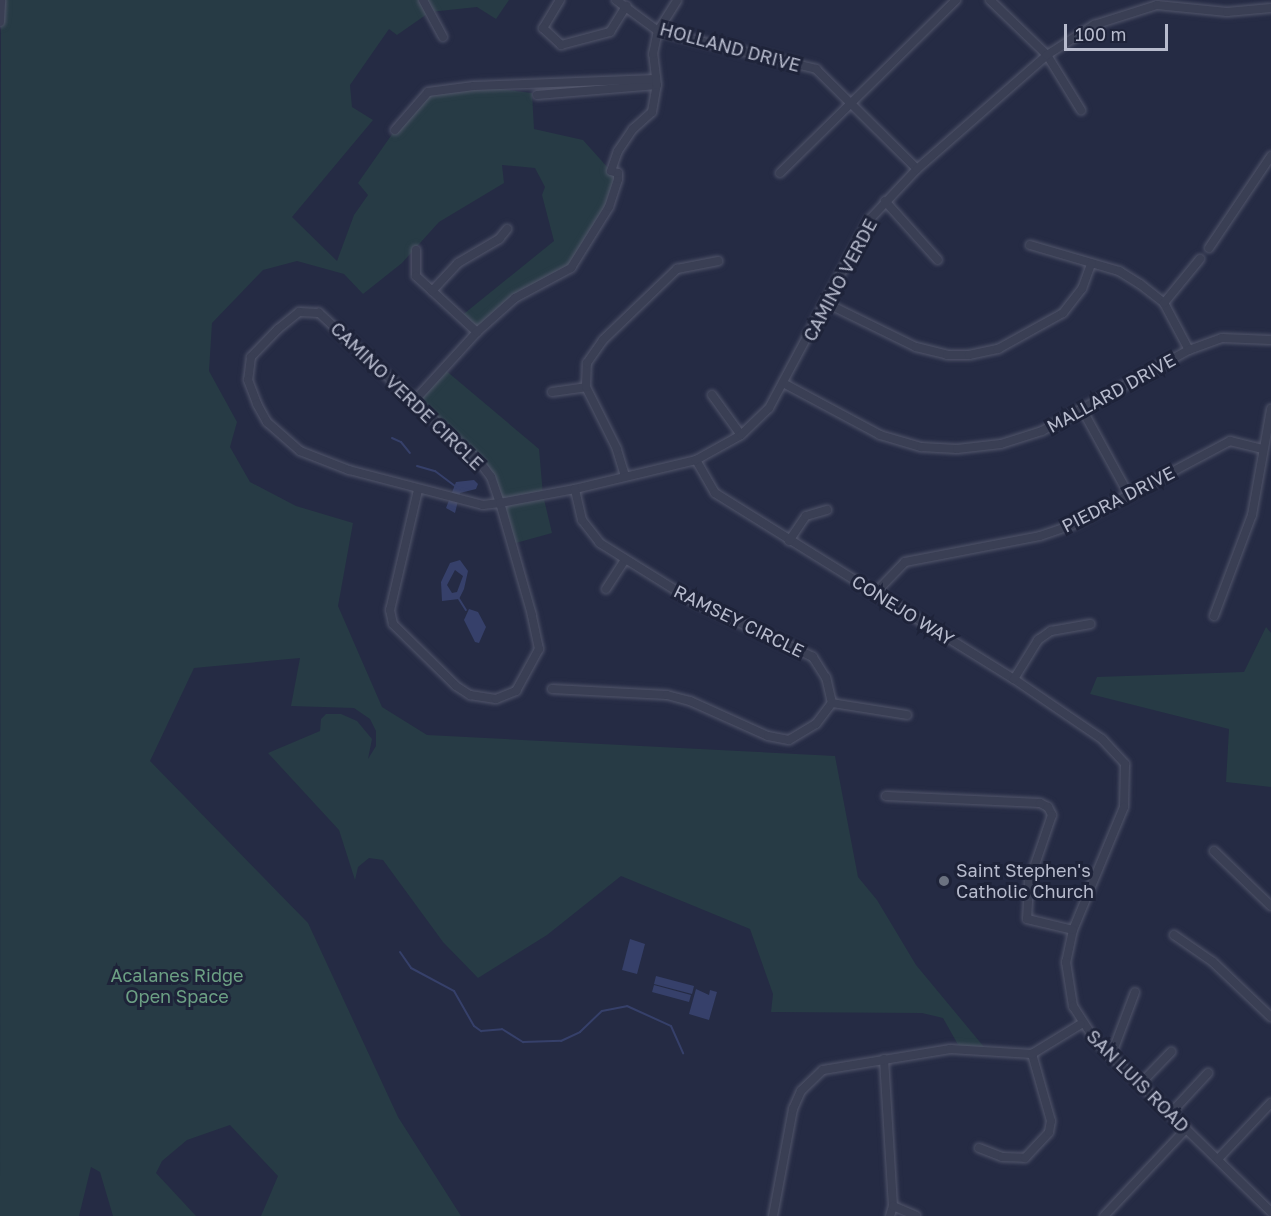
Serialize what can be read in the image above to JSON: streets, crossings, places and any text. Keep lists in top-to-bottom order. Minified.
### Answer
{"streets":{"street":["HOLLAND DRIVE","CAMINO VERDE","MALLARD DRIVE","CAMINO VERDE CIRCLE","PIEDRA DRIVE","CONEJO WAY","RAMSEY CIRCLE","SAN LUIS ROAD"]},"crossings":[["CAMINO VERDE","MALLARD DRIVE"],["CAMINO VERDE","CAMINO VERDE CIRCLE"],["CAMINO VERDE","CONEJO WAY"],["CAMINO VERDE","RAMSEY CIRCLE"],["PIEDRA DRIVE","CONEJO WAY"],["CONEJO WAY","SAN LUIS ROAD"]],"parks":["Acalanes Ridge Open Space"],"places":["Saint Stephen's Catholic Church"],"scale_bar":"100 m"}
